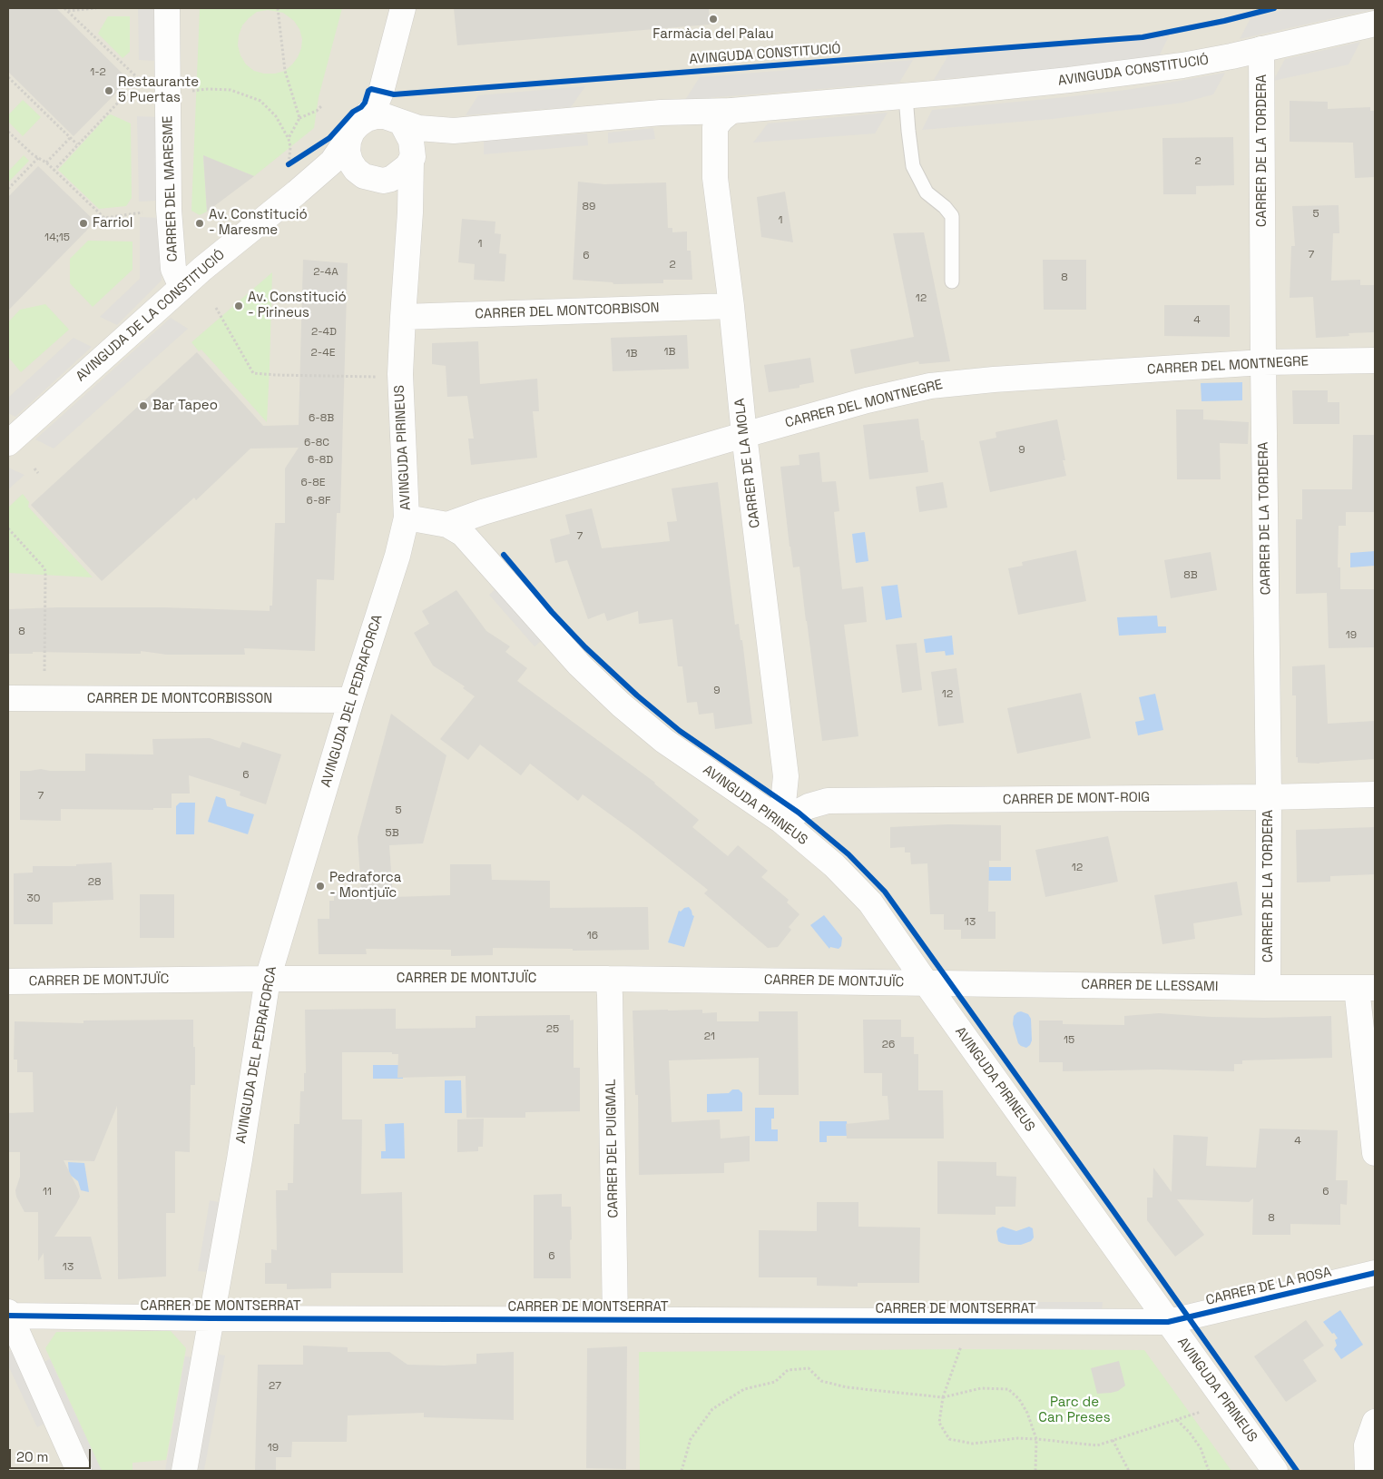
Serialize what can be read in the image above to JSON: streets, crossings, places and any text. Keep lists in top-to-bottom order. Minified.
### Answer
{"streets":{"street":["AVINGUDA CONSTITUCIÓ","CARRER DE LA TORDERA","CARRER DEL MARESME","CARRER DEL MONTCORBISON","AVINGUDA DE LA CONSTITUCIÓ","CARRER DEL MONTNEGRE","AVINGUDA PIRINEUS","CARRER DE LA MOLA","CARRER DE MONTCORBISSON","AVINGUDA DEL PEDRAFORCA","CARRER DE MONT-ROIG","CARRER DE MONTJUÏC","CARRER DE LLESSAMI","CARRER DEL PUIGMAL","CARRER DE LA ROSA","CARRER DE MONTSERRAT"]},"crossings":[["AVINGUDA CONSTITUCIÓ","CARRER DE LA TORDERA"],["AVINGUDA CONSTITUCIÓ","AVINGUDA PIRINEUS"],["AVINGUDA CONSTITUCIÓ","CARRER DE LA MOLA"],["CARRER DE LA TORDERA","CARRER DEL MONTNEGRE"],["CARRER DE LA TORDERA","CARRER DE MONT-ROIG"],["CARRER DE LA TORDERA","CARRER DE LLESSAMI"],["CARRER DEL MARESME","AVINGUDA DE LA CONSTITUCIÓ"],["CARRER DEL MONTCORBISON","AVINGUDA PIRINEUS"],["CARRER DEL MONTCORBISON","CARRER DE LA MOLA"],["CARRER DEL MONTNEGRE","AVINGUDA PIRINEUS"],["CARRER DEL MONTNEGRE","CARRER DE LA MOLA"],["AVINGUDA PIRINEUS","CARRER DE LA MOLA"],["AVINGUDA PIRINEUS","AVINGUDA DEL PEDRAFORCA"],["AVINGUDA PIRINEUS","CARRER DE MONT-ROIG"],["AVINGUDA PIRINEUS","CARRER DE MONTJUÏC"],["AVINGUDA PIRINEUS","CARRER DE LLESSAMI"],["AVINGUDA PIRINEUS","CARRER DE LA ROSA"],["AVINGUDA PIRINEUS","CARRER DE MONTSERRAT"],["CARRER DE LA MOLA","CARRER DE MONT-ROIG"],["CARRER DE MONTCORBISSON","AVINGUDA DEL PEDRAFORCA"],["AVINGUDA DEL PEDRAFORCA","CARRER DE MONTJUÏC"],["AVINGUDA DEL PEDRAFORCA","CARRER DE MONTSERRAT"],["CARRER DE MONTJUÏC","CARRER DE LLESSAMI"],["CARRER DE MONTJUÏC","CARRER DEL PUIGMAL"],["CARRER DEL PUIGMAL","CARRER DE MONTSERRAT"],["CARRER DE LA ROSA","CARRER DE MONTSERRAT"]],"parks":["Parc de Can Preses"],"places":["Farmàcia del Palau","Restaurante 5 Puertas","Farriol","Av. Constitució - Maresme","Av. Constitució - Pirineus","Bar Tapeo","Pedraforca - Montjuïc"],"house_numbers":["1-2","2","89","5","1","14;15","1","7","6","2","2-4A","8","12","4","2-4D","1B","2-4E","1B","6-8B","6-8C","9","6-8D","6-8E","6-8F","7","8B","8","19","9","12","6","7","5","5B","12","28","30","13","16","25","21","15","26","4","11","6","8","6","13","27","19"],"scale_bar":"20 m"}
